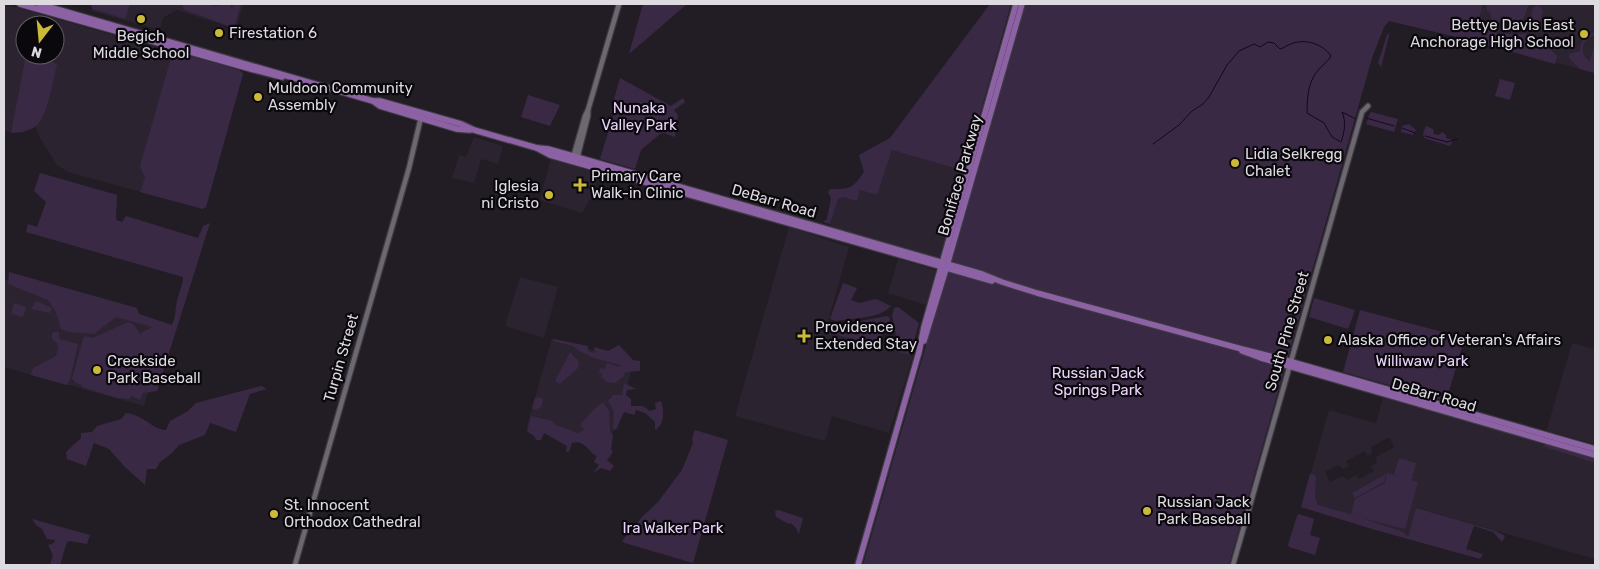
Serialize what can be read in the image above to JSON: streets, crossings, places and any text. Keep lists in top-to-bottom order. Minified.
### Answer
{"streets":{"main road":["Boniface Parkway","DeBarr Road"],"street":["South Pine Street","Turpin Street"]},"crossings":[["Boniface Parkway","DeBarr Road"],["DeBarr Road","South Pine Street"],["DeBarr Road","Turpin Street"]],"parks":["Nunaka Valley Park","Williwaw Park","Russian Jack Springs Park","Ira Walker Park"],"places":{"other":["Begich Middle School","Firestation 6","Bettye Davis East Anchorage High School","Muldoon Community Assembly","Lidia Selkregg Chalet","Iglesia ni Cristo","Alaska Office of Veteran's Affairs","Creekside Park Baseball","Russian Jack Park Baseball","St. Innocent Orthodox Cathedral"],"health":["Primary Care Walk-in Clinic","Providence Extended Stay"]},"north":"bottom"}
